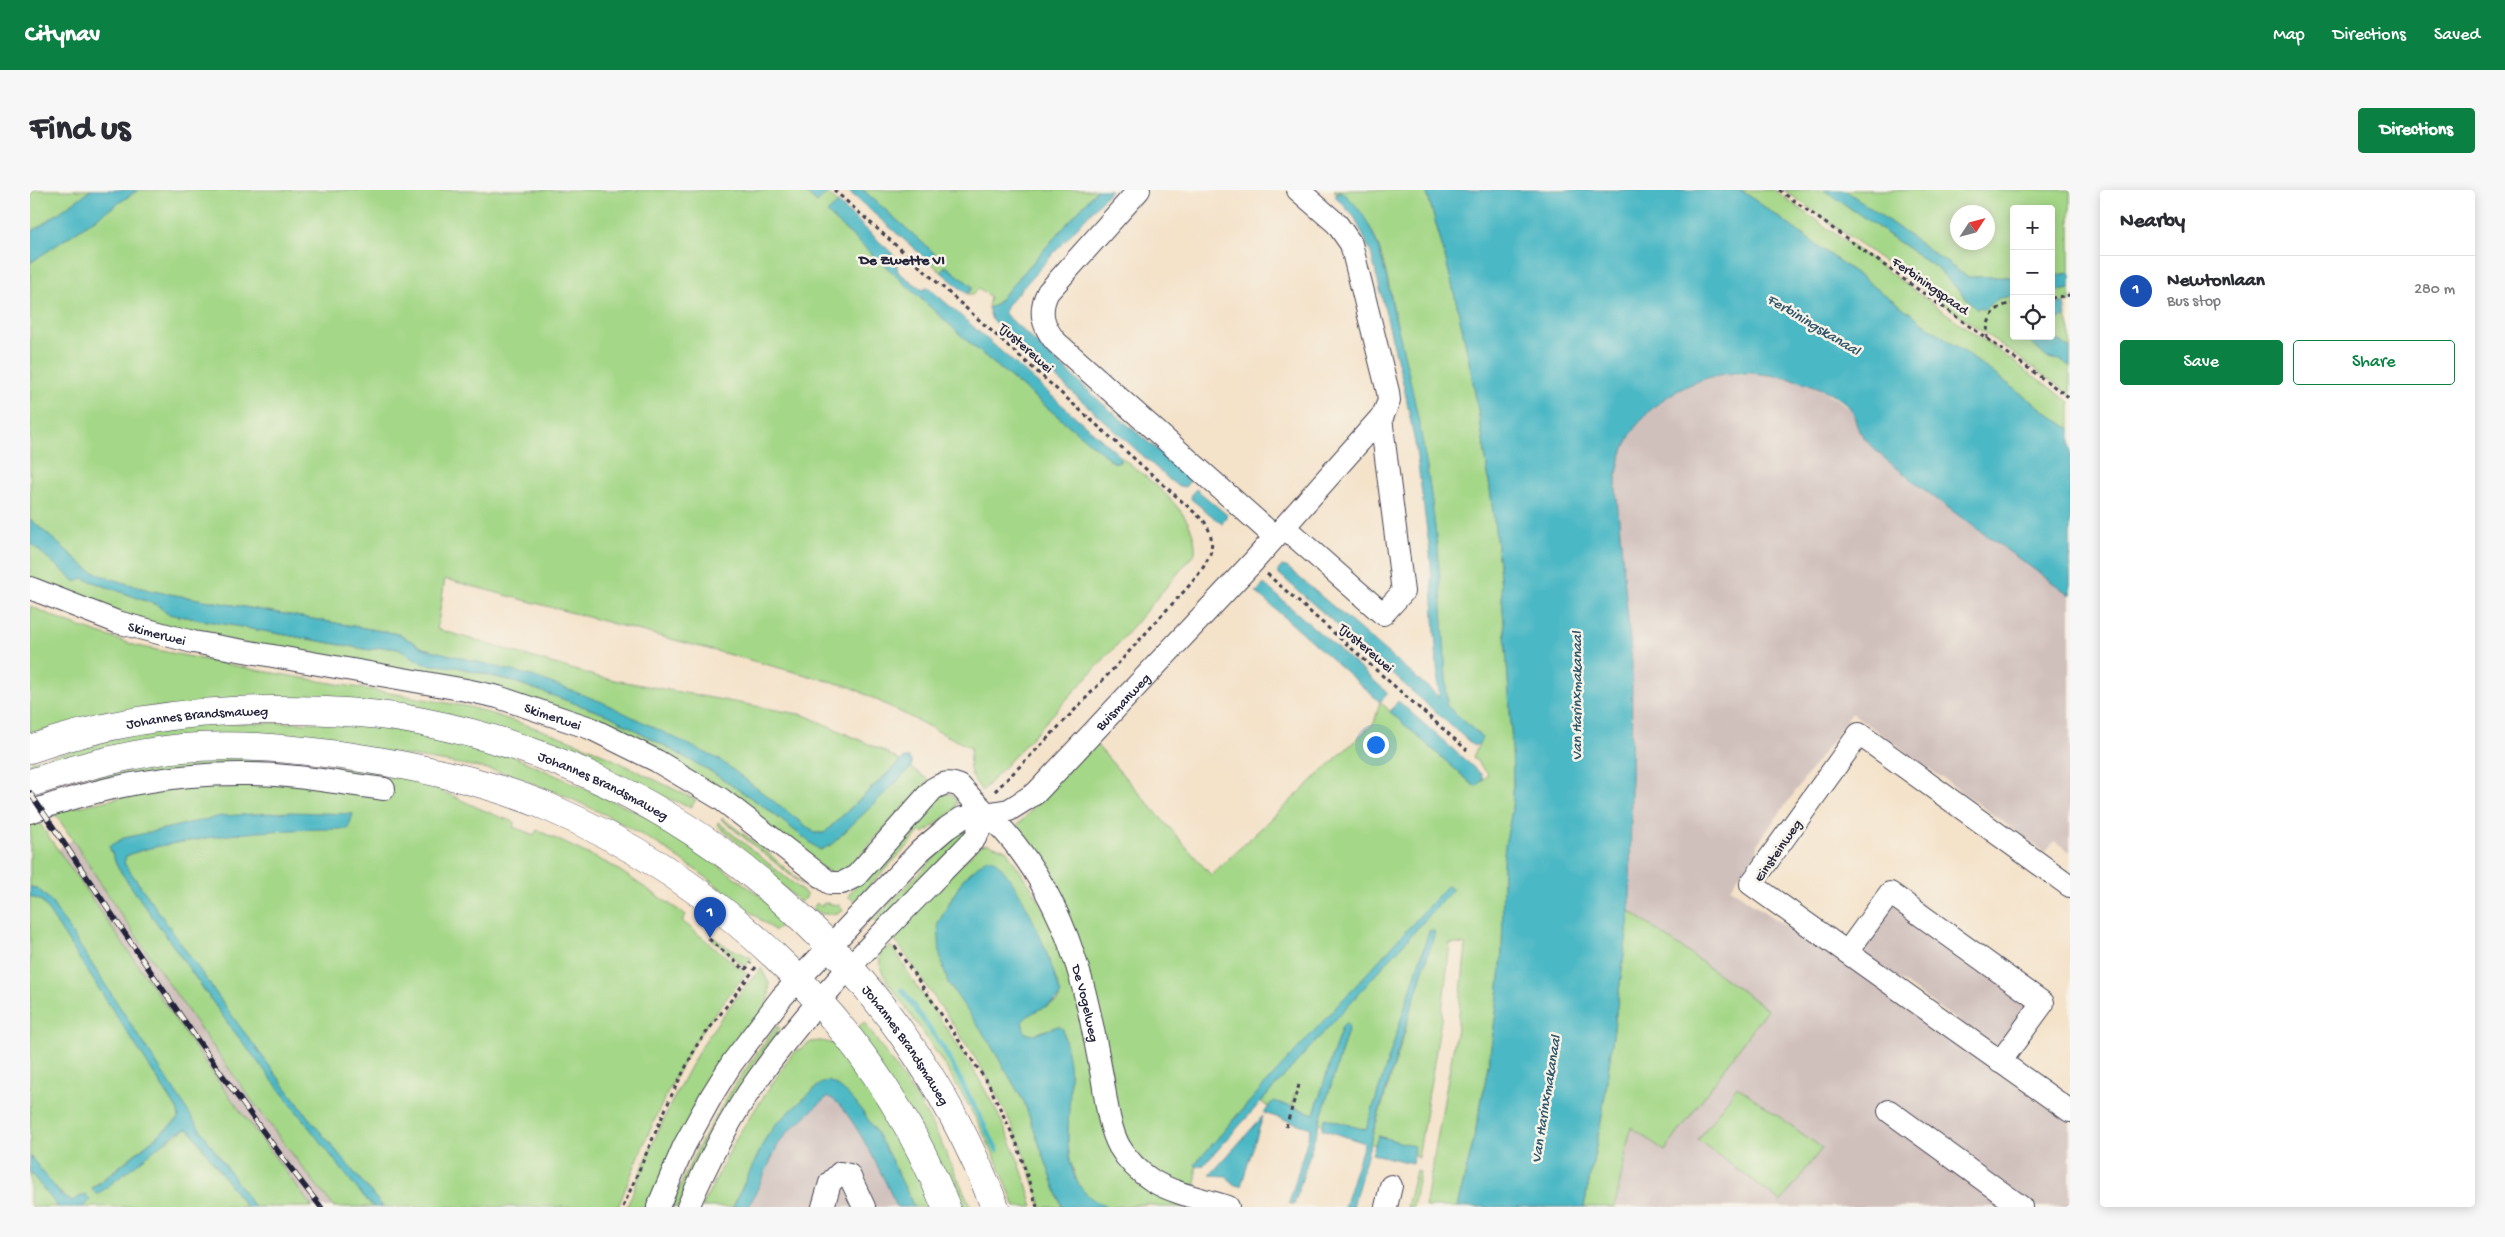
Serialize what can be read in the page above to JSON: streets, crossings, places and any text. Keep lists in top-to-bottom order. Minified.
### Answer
{"streets":{"main road":["Johannes Brandsmaweg"],"street":["Skimerwei","Buismanweg","Einsteinweg","De Vogelweg"],"path":["Ferbiningspaad","Tjusterewei"]},"crossings":[["Tjusterewei","Skimerwei"],["Tjusterewei","Buismanweg"],["Tjusterewei","De Vogelweg"],["Skimerwei","Buismanweg"],["Skimerwei","De Vogelweg"],["Buismanweg","Johannes Brandsmaweg"],["Buismanweg","De Vogelweg"]],"districts":["De Zwette VI"],"water":["Ferbiningskanaal","Van Harinxmakanaal"],"north":"top right","page":{"header":"Citynav","nav":["Map","Directions","Saved"],"buttons":["Directions",["Save","Share"]],"title":"Find us","heading":"Nearby","map_buttons":["+","−"],"list":[{"mark":"1","name":"Newtonlaan","note":"Bus stop","value":"280 m"}],"pins":"1"}}
